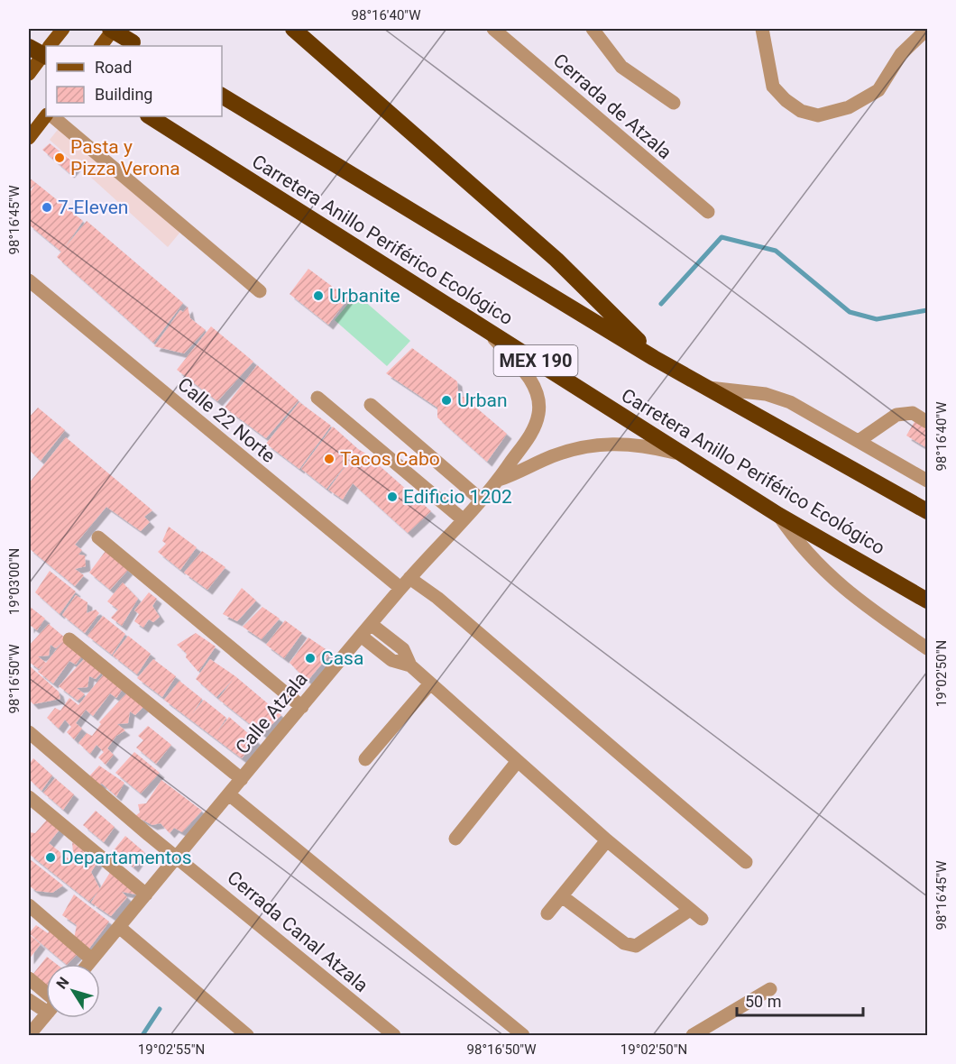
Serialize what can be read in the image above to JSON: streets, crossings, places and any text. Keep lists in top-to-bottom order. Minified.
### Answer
{"streets":{"highway":["Carretera Anillo Periférico Ecológico","MEX 190"],"street":["Cerrada de Atzala","Calle 22 Norte","Calle Atzala","Cerrada Canal Atzala"]},"crossings":[["Carretera Anillo Periférico Ecológico","Calle Atzala"],["Calle 22 Norte","Calle Atzala"],["Calle Atzala","Cerrada Canal Atzala"]],"places":["Pasta y Pizza Verona","7-Eleven","Urbanite","Urban","Tacos Cabo","Edificio 1202","Casa","Departamentos"],"legend":["Road","Building"],"scale_bar":"50 m","north":"top left","coordinates":["98°16'40\"W","98°16'45\"W","19°03'00\"N","19°02'50\"N","98°16'50\"W","19°02'55\"N"]}
